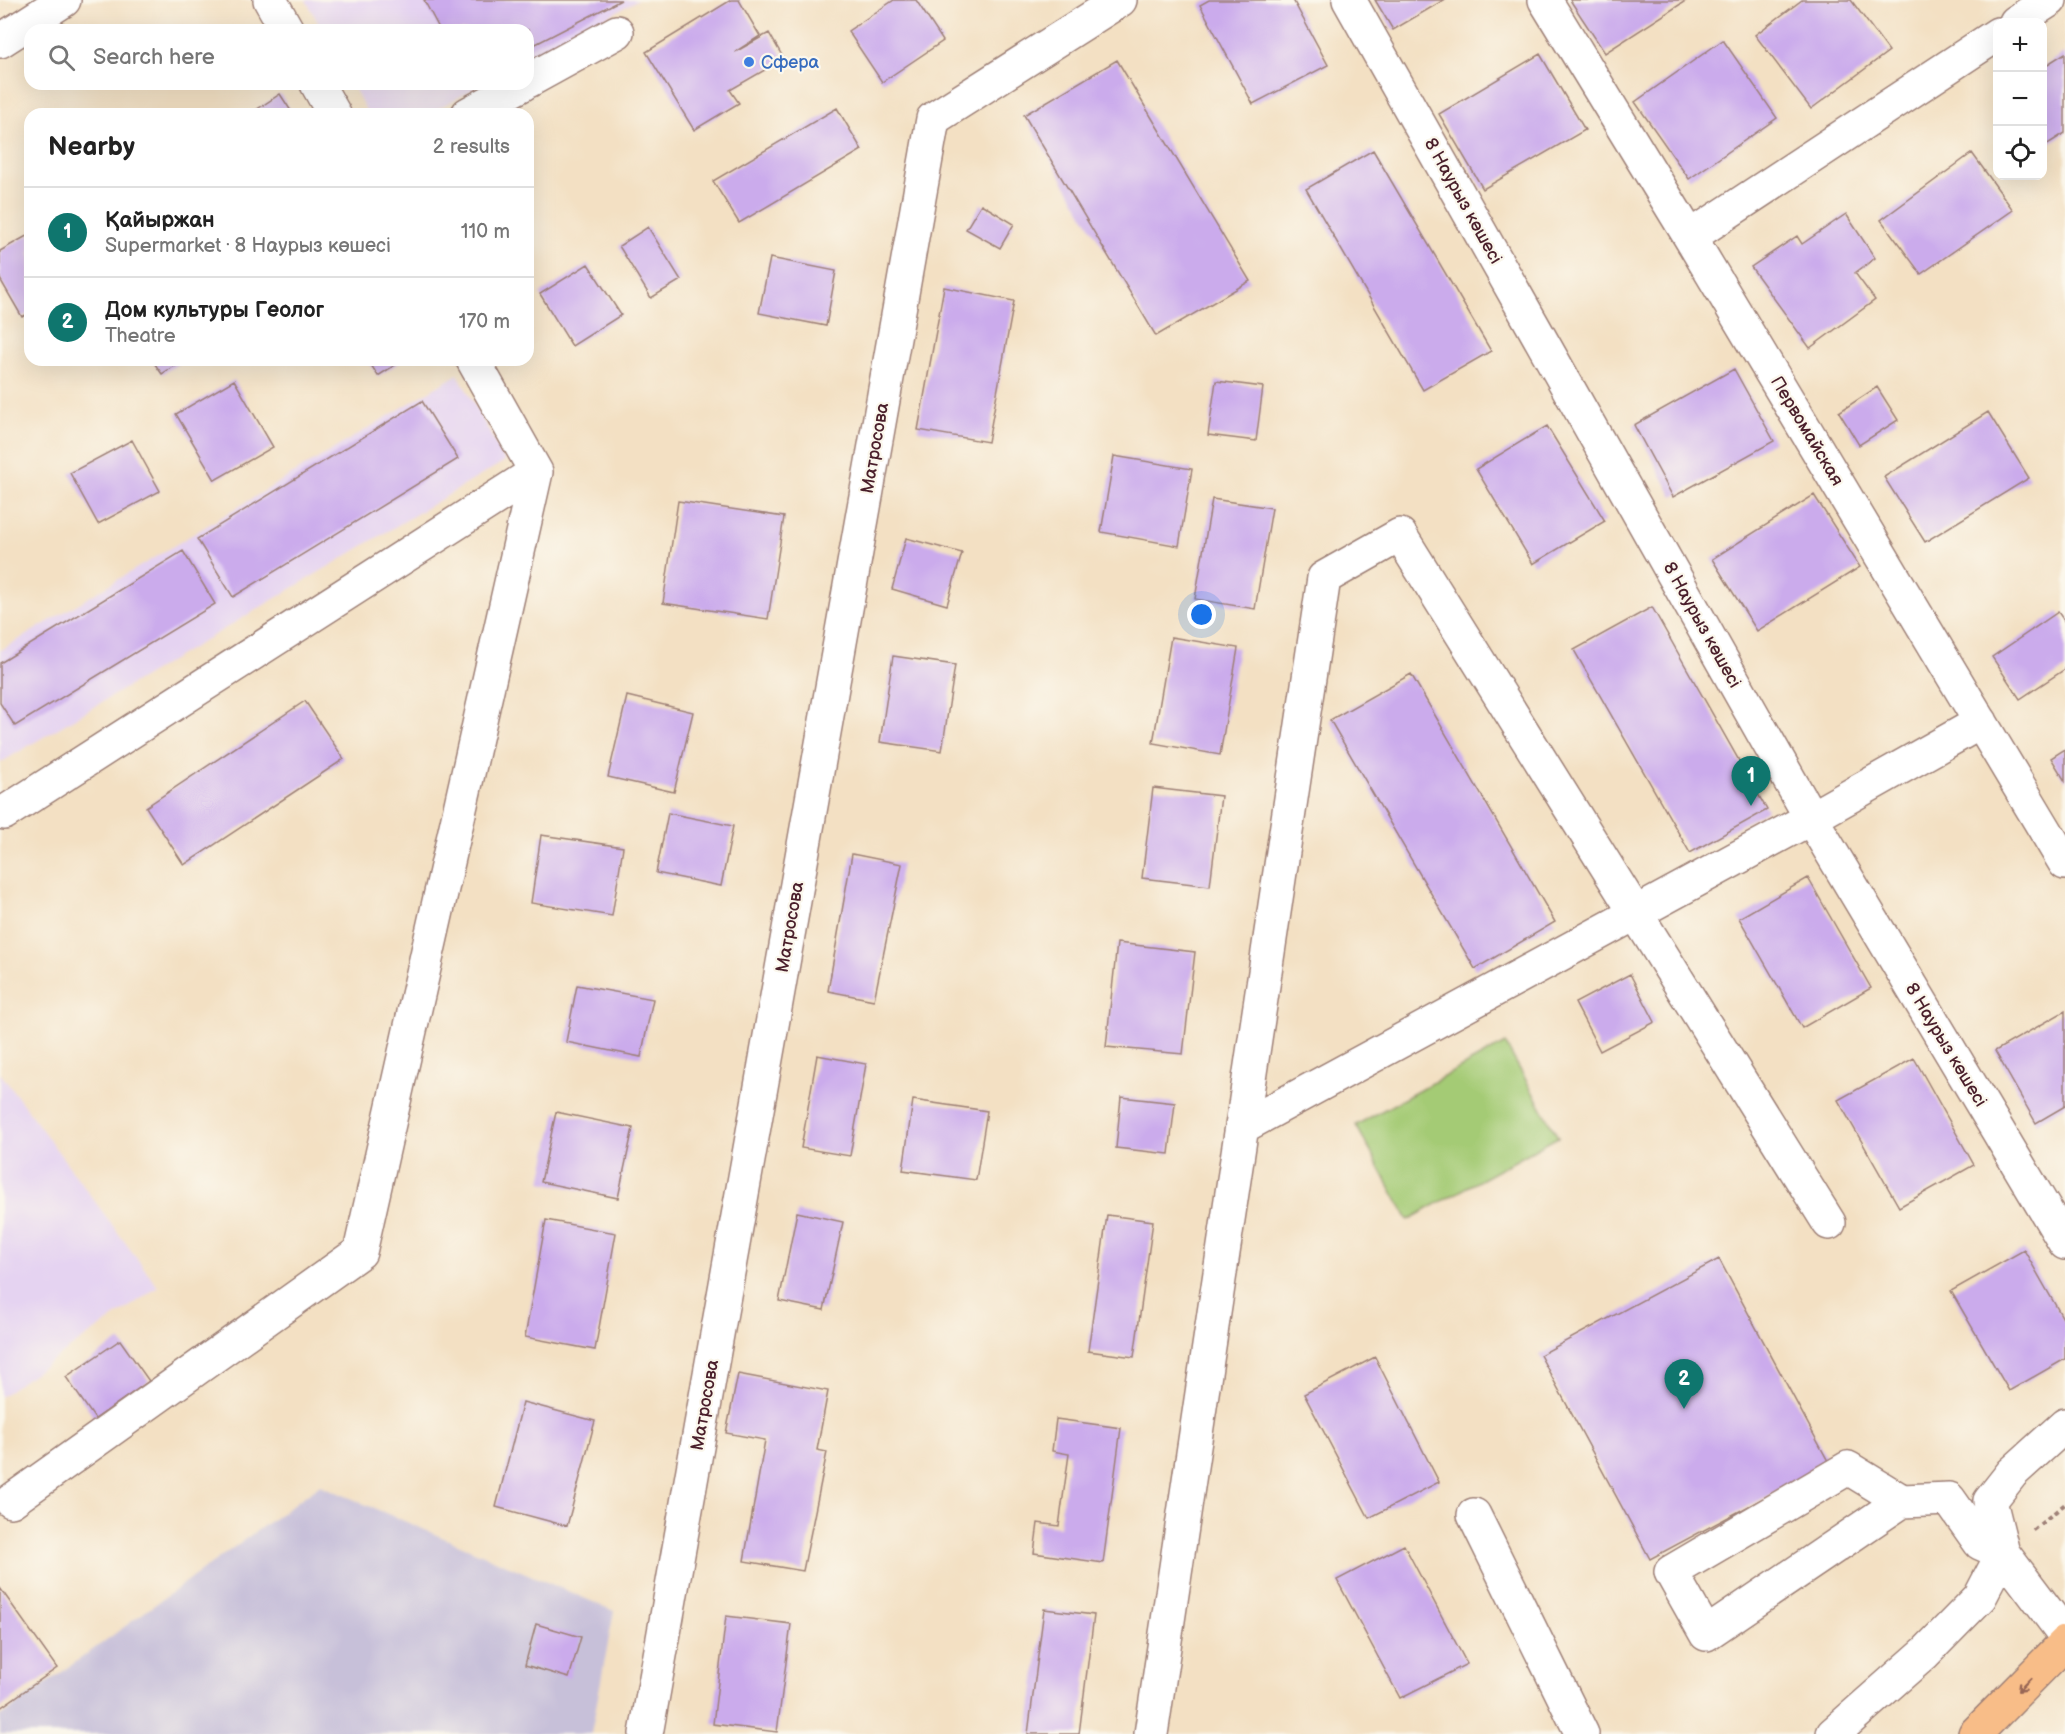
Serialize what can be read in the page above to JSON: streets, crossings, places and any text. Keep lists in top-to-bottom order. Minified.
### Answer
{"streets":{"street":["8 Наурыз көшесі","Первомайская","Матросова"]},"places":["Сфера"],"page":{"map_buttons":["+","−"],"search":"Search here","heading":["Nearby","2 results"],"list":[{"mark":"1","name":"Қайыржан","note":"Supermarket · 8 Наурыз көшесі","value":"110 m"},{"mark":"2","name":"Дом культуры Геолог","note":"Theatre","value":"170 m"}],"pins":["1","2"]}}
